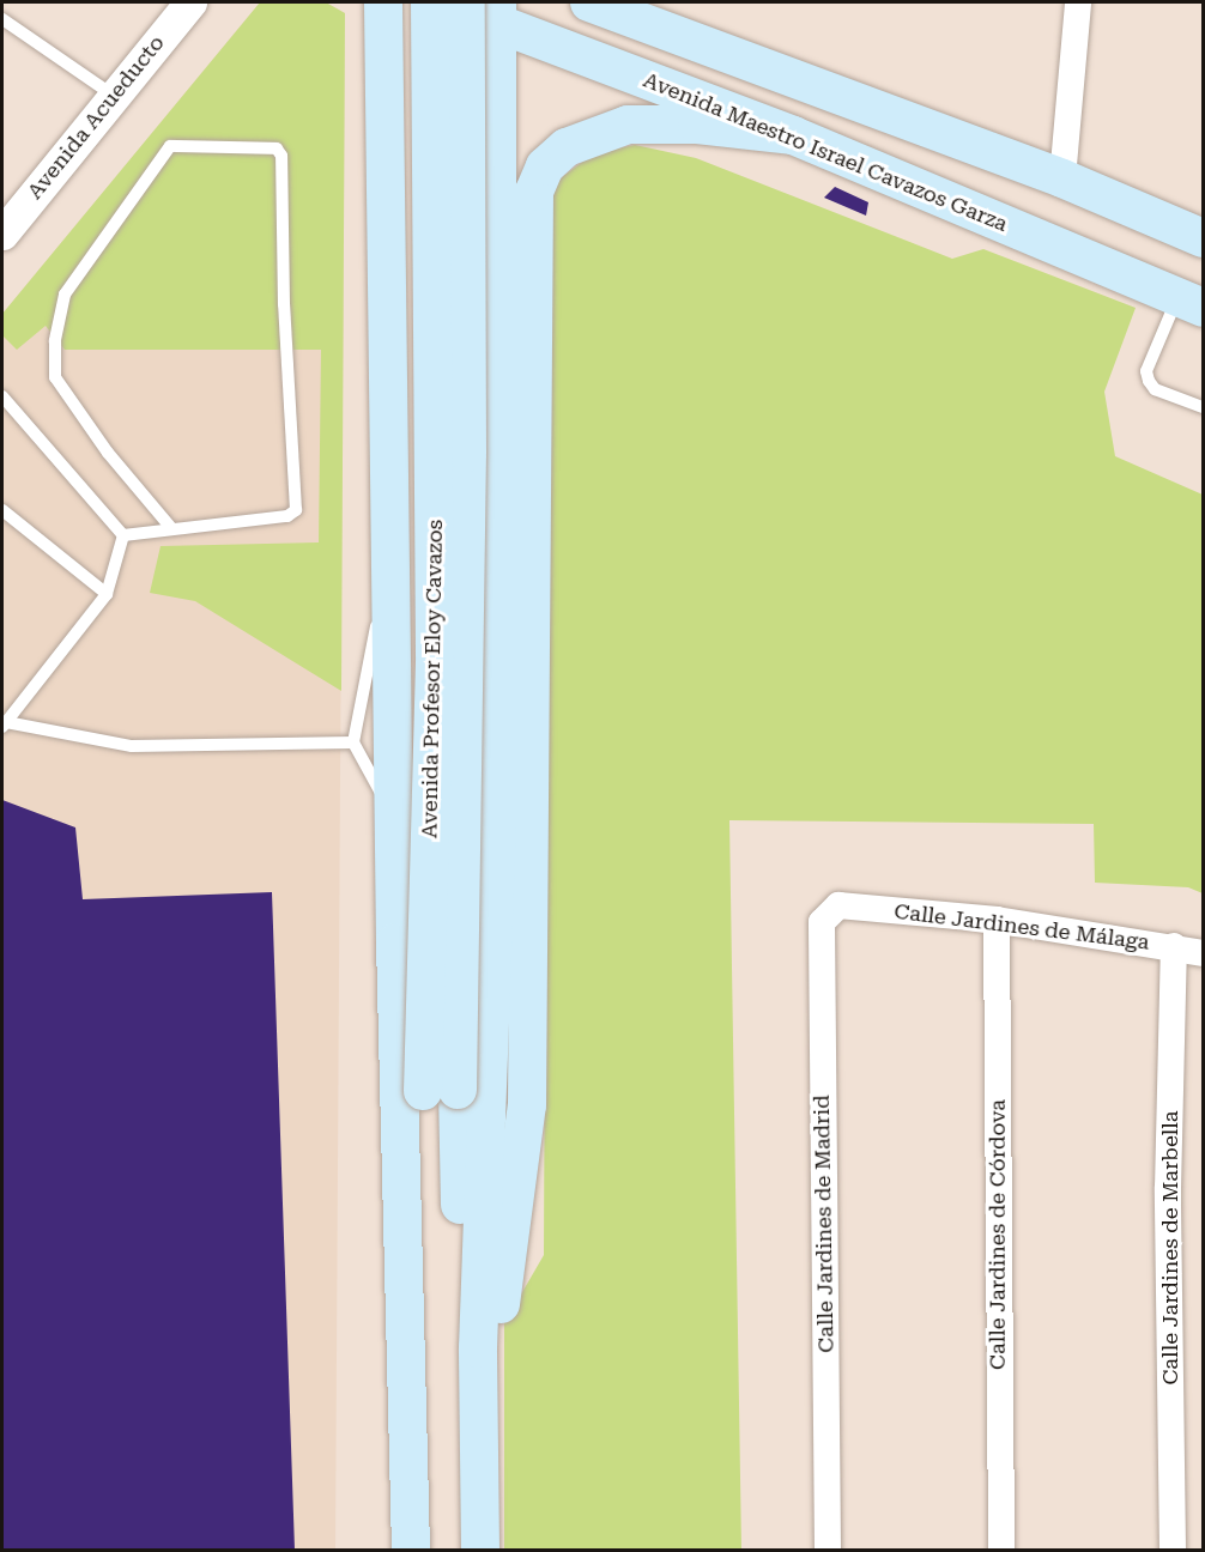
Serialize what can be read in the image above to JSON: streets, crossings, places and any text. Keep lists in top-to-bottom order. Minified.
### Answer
{"streets":{"main road":["Avenida Maestro Israel Cavazos Garza","Avenida Profesor Eloy Cavazos"],"street":["Avenida Acueducto","Calle Jardines de Málaga","Calle Jardines de Madrid","Calle Jardines de Córdova","Calle Jardines de Marbella"]},"crossings":[["Avenida Maestro Israel Cavazos Garza","Avenida Profesor Eloy Cavazos"],["Calle Jardines de Málaga","Calle Jardines de Madrid"],["Calle Jardines de Málaga","Calle Jardines de Córdova"],["Calle Jardines de Málaga","Calle Jardines de Marbella"]]}
